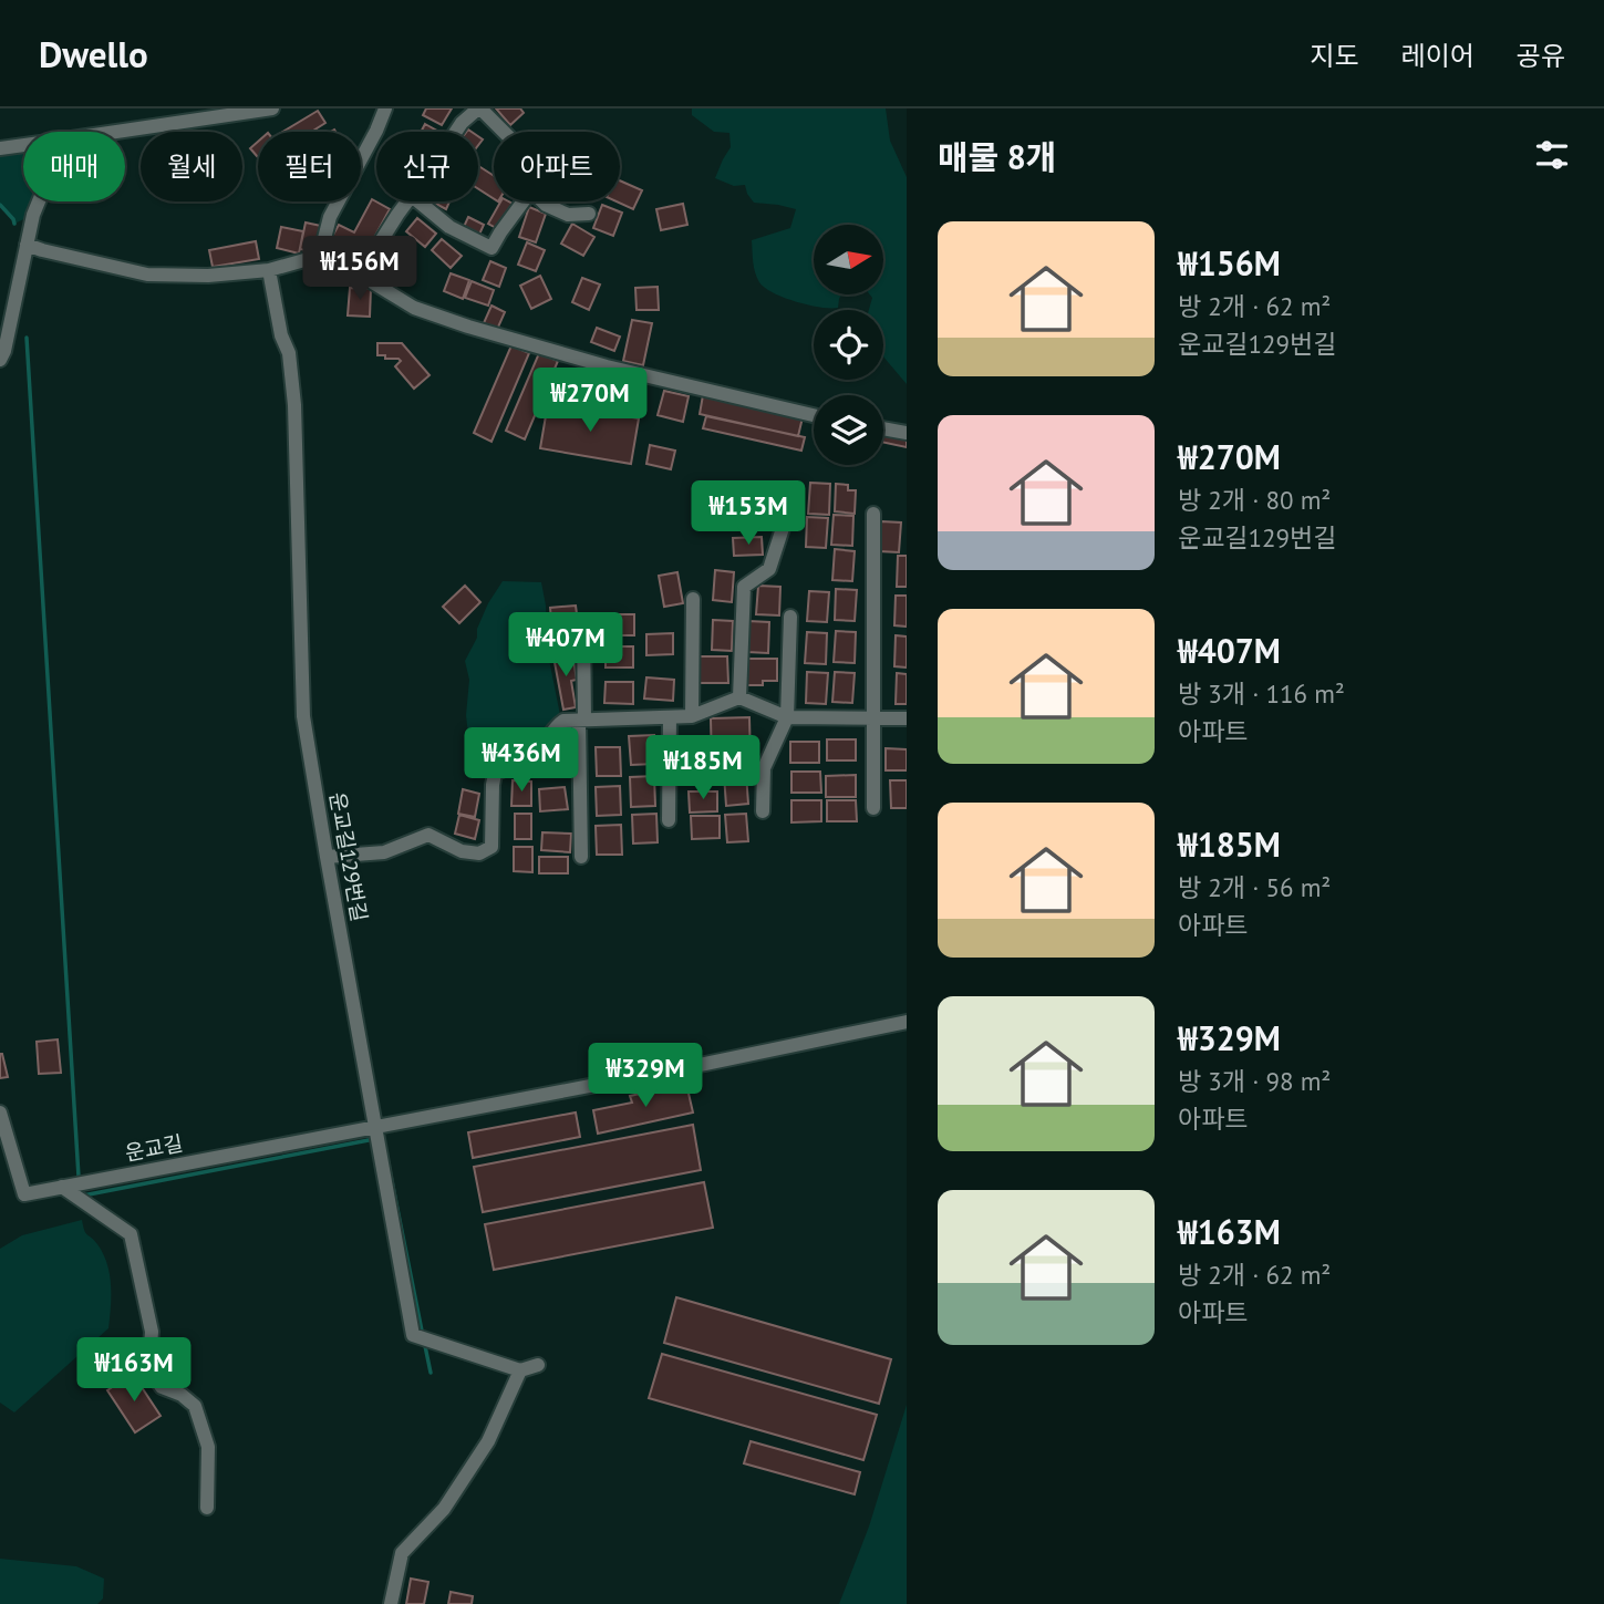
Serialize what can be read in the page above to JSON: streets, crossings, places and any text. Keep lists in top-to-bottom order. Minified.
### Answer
{"streets":{"street":["운교길129번길","운교길"]},"crossings":[["운교길129번길","운교길"]],"north":"right","page":{"header":"Dwello","nav":["지도","레이어","공유"],"heading":"매물 8개","chip":["매매","월세","필터","신규","아파트"],"list":[{"name":"₩156M","note":"방 2개 · 62 m² · 운교길129번길"},{"name":"₩270M","note":"방 2개 · 80 m² · 운교길129번길"},{"name":"₩407M","note":"방 3개 · 116 m² · 아파트"},{"name":"₩185M","note":"방 2개 · 56 m² · 아파트"},{"name":"₩329M","note":"방 3개 · 98 m² · 아파트"},{"name":"₩163M","note":"방 2개 · 62 m² · 아파트"}],"price":["₩156M","₩270M","₩153M","₩407M","₩436M","₩185M","₩329M","₩163M"]}}
